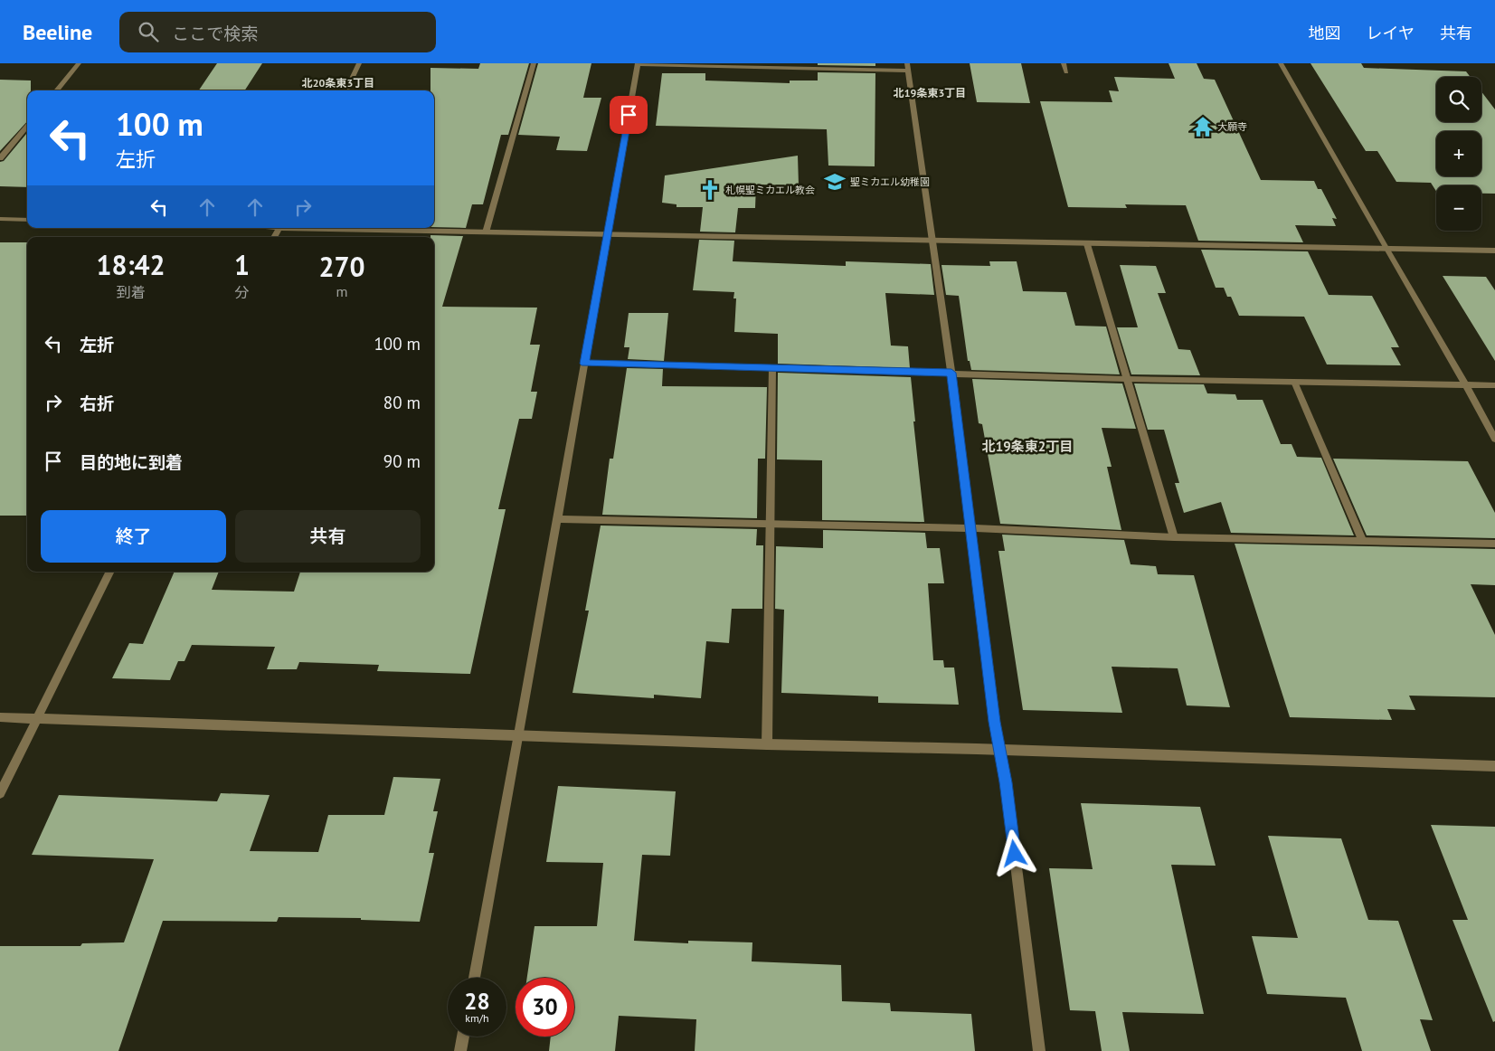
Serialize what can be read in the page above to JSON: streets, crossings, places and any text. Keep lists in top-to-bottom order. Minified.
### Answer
{"districts":["北20条東3丁目","北19条東3丁目","北19条東2丁目"],"places":{"temple":["大願寺"],"school or university":["聖ミカエル幼稚園"],"church":["札幌聖ミカエル教会"]},"page":{"header":"Beeline","search":"ここで検索","nav":["地図","レイヤ","共有"],"map_buttons":["+","−"],"turn":["100 m","左折"],"eta":["18:42","到着","1","分","270","m"],"list":[{"name":"左折","value":"100 m"},{"name":"右折","value":"80 m"},{"name":"目的地に到着","value":"90 m"}],"buttons":["終了","共有"],"speed":"28 km/h","limit":"30"}}
